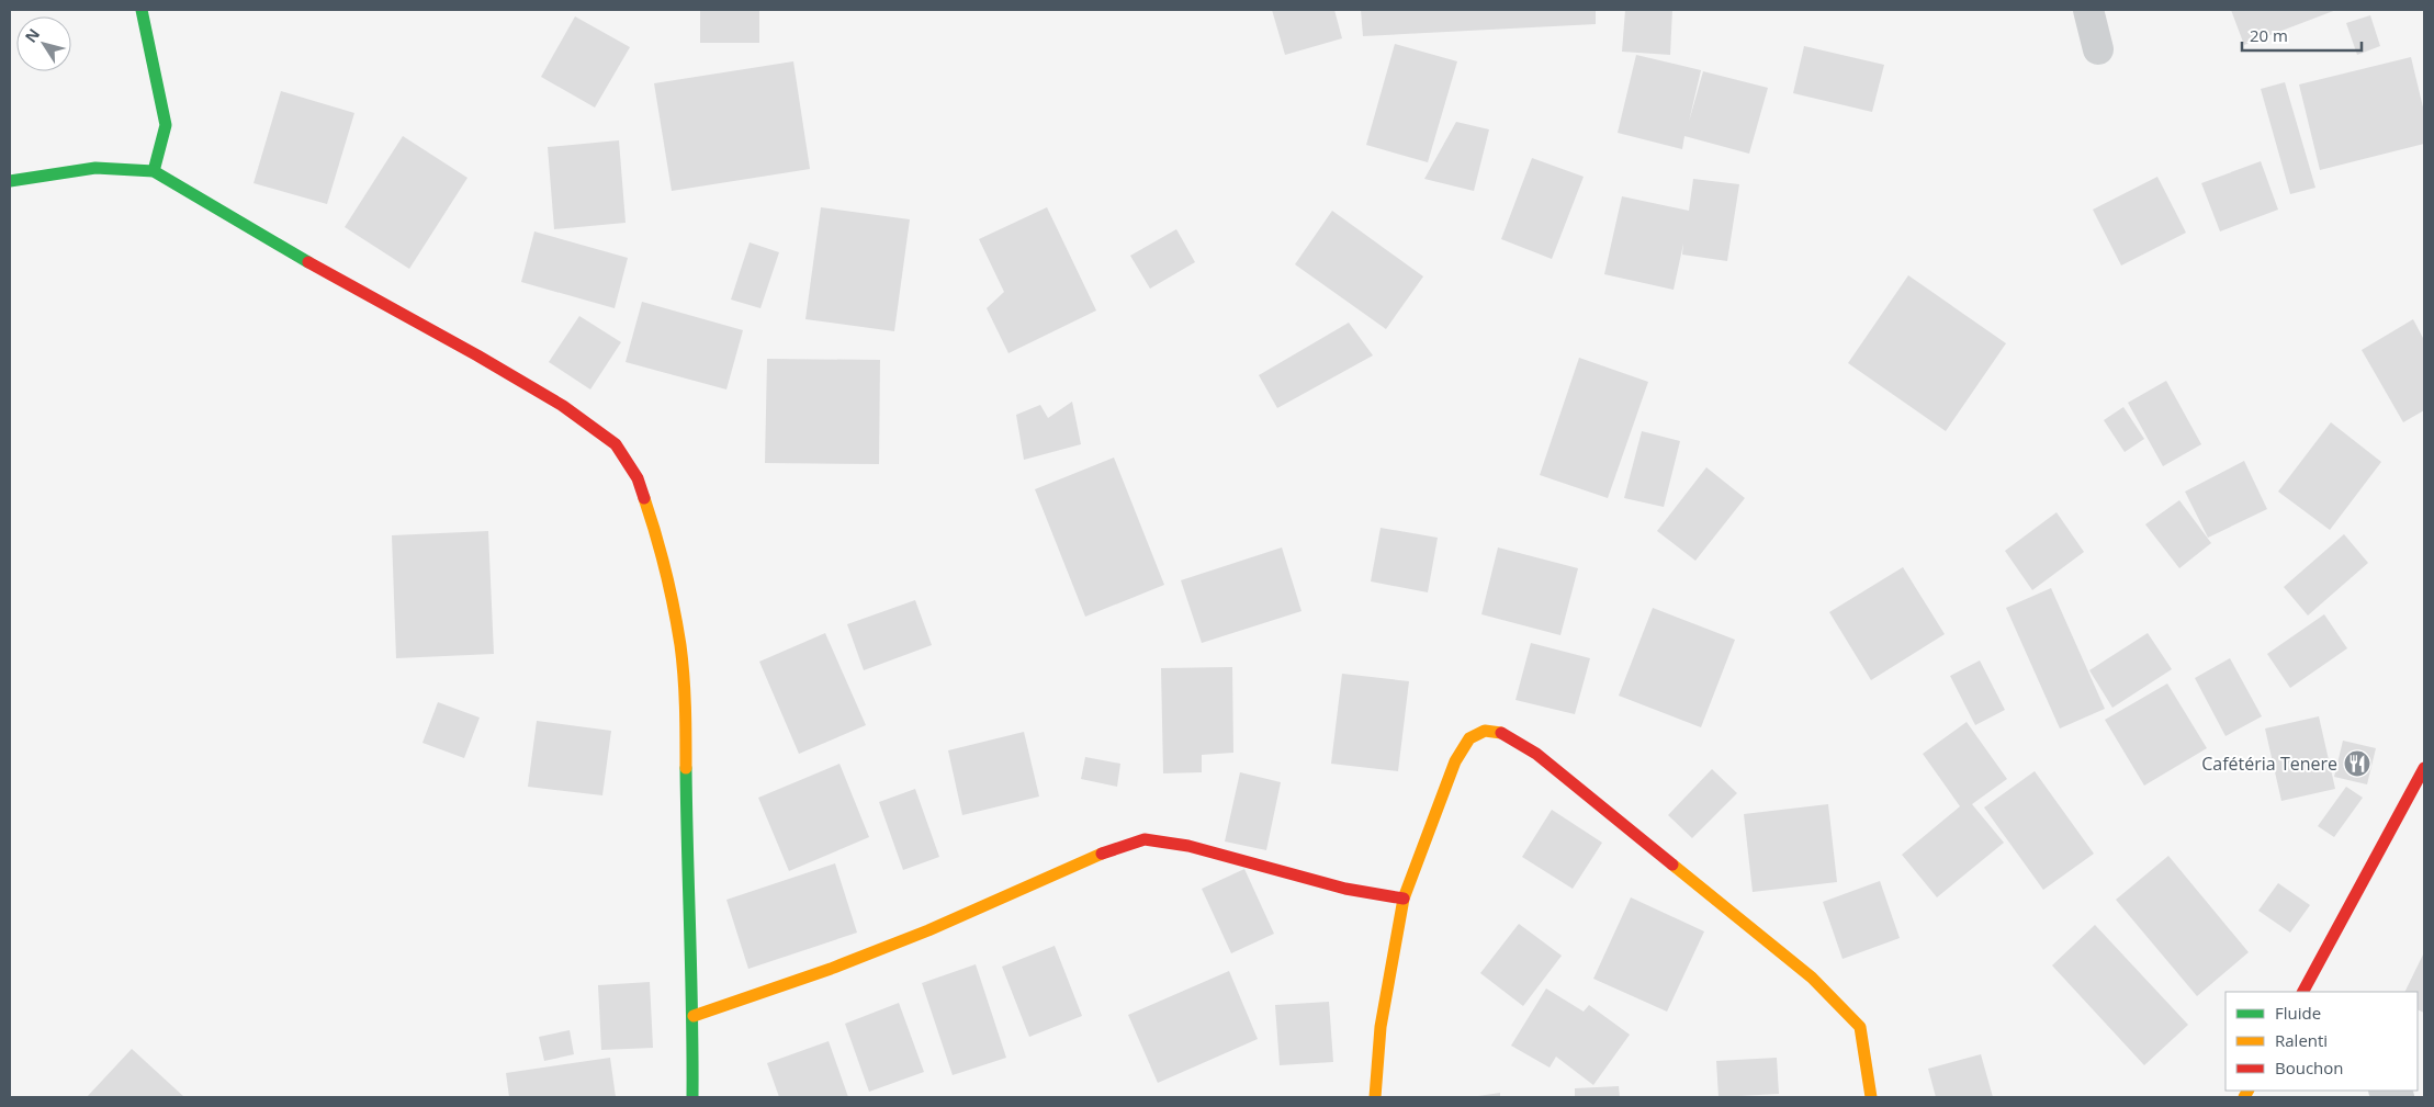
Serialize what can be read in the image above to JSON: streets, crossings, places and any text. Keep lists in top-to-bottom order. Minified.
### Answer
{"places":{"restaurant":["Cafétéria Tenere"]},"legend":["Fluide","Ralenti","Bouchon"],"scale_bar":"20 m","north":"top left"}
